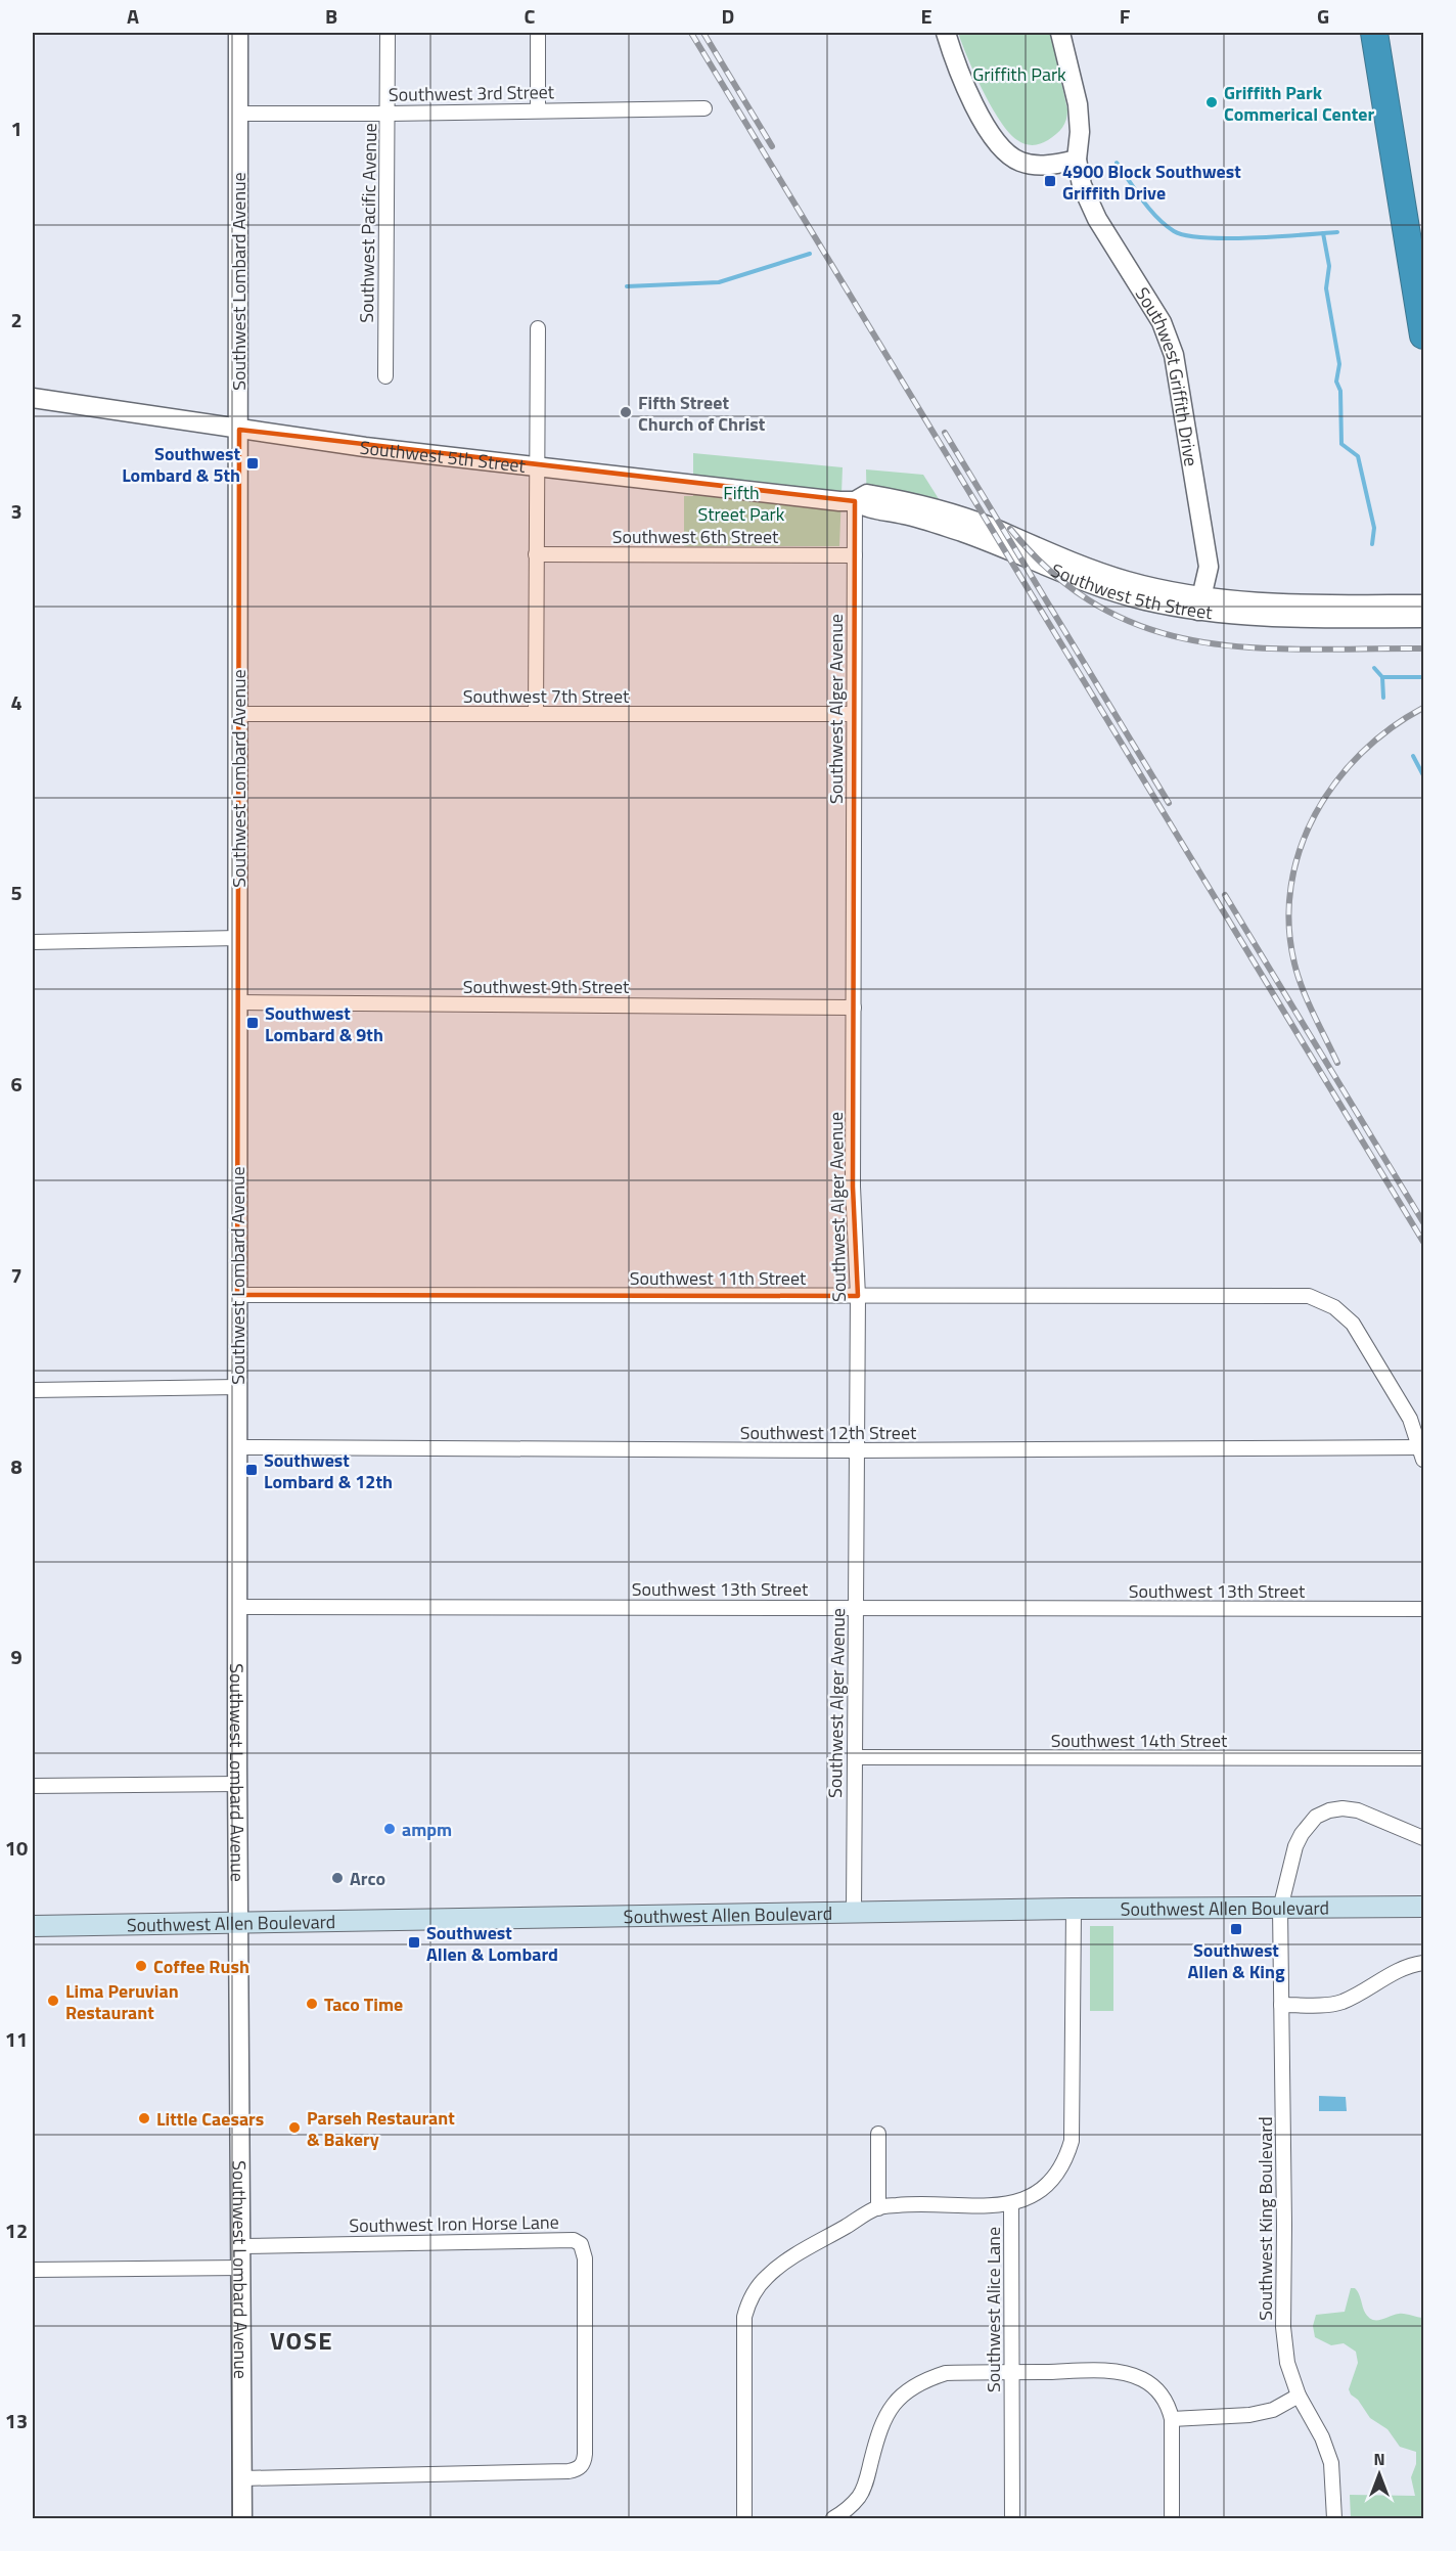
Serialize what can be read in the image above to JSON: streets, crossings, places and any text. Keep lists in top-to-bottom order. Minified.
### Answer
{"streets":{"main road":["Southwest Allen Boulevard"],"street":["Southwest 3rd Street","Southwest Pacific Avenue","Southwest Lombard Avenue","Southwest Griffith Drive","Southwest 5th Street","Southwest 6th Street","Southwest 7th Street","Southwest Alger Avenue","Southwest 9th Street","Southwest 11th Street","Southwest 12th Street","Southwest 13th Street","Southwest 14th Street","Southwest King Boulevard","Southwest Iron Horse Lane","Southwest Alice Lane"]},"crossings":[["Southwest 3rd Street","Southwest Pacific Avenue"],["Southwest 3rd Street","Southwest Lombard Avenue"],["Southwest Lombard Avenue","Southwest 5th Street"],["Southwest Lombard Avenue","Southwest 7th Street"],["Southwest Lombard Avenue","Southwest 9th Street"],["Southwest Lombard Avenue","Southwest 11th Street"],["Southwest Lombard Avenue","Southwest 12th Street"],["Southwest Lombard Avenue","Southwest 13th Street"],["Southwest Lombard Avenue","Southwest Allen Boulevard"],["Southwest Lombard Avenue","Southwest Iron Horse Lane"],["Southwest Griffith Drive","Southwest 5th Street"],["Southwest 5th Street","Southwest Alger Avenue"],["Southwest 6th Street","Southwest Alger Avenue"],["Southwest 7th Street","Southwest Alger Avenue"],["Southwest Alger Avenue","Southwest 9th Street"],["Southwest Alger Avenue","Southwest 11th Street"],["Southwest Alger Avenue","Southwest 12th Street"],["Southwest Alger Avenue","Southwest 13th Street"],["Southwest Alger Avenue","Southwest 14th Street"],["Southwest Alger Avenue","Southwest Allen Boulevard"],["Southwest 11th Street","Southwest 12th Street"],["Southwest Allen Boulevard","Southwest King Boulevard"],["Southwest Allen Boulevard","Southwest Alice Lane"]],"districts":["VOSE"],"parks":["Griffith Park","Fifth Street Park"],"places":{"other":["Griffith Park Commerical Center","Fifth Street Church of Christ","ampm","Arco","Coffee Rush","Lima Peruvian Restaurant","Taco Time","Little Caesars","Parseh Restaurant & Bakery"],"transit":["4900 Block Southwest Griffith Drive","Southwest Lombard & 5th","Southwest Lombard & 9th","Southwest Lombard & 12th","Southwest Allen & King","Southwest Allen & Lombard"]},"north":"top","grid":{"columns":["A","B","C","D","E","F","G"],"rows":["1","2","3","4","5","6","7","8","9","10","11","12","13"]}}
